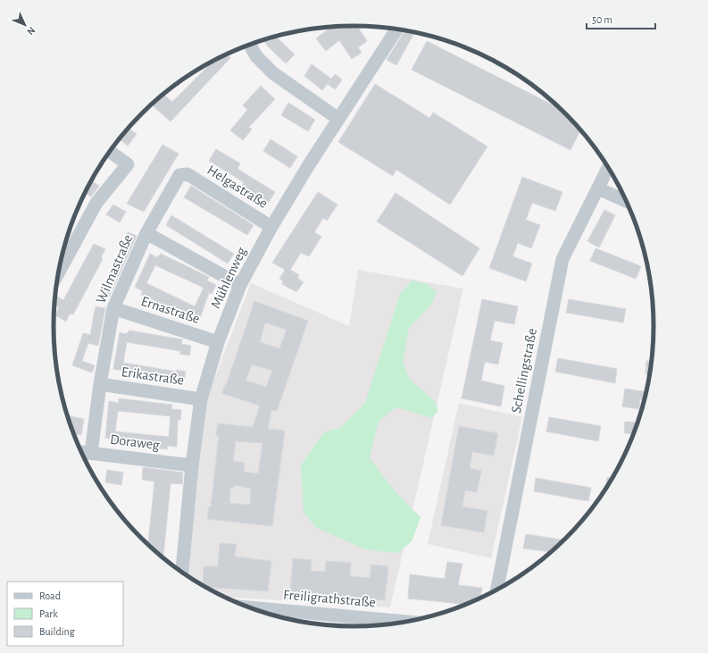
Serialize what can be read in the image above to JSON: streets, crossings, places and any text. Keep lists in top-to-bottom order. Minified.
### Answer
{"streets":{"street":["Helgastraße","Wilmastraße","Mühlenweg","Ernastraße","Schellingstraße","Erikastraße","Doraweg","Freiligrathstraße"]},"crossings":[["Helgastraße","Wilmastraße"],["Helgastraße","Mühlenweg"],["Wilmastraße","Ernastraße"],["Wilmastraße","Erikastraße"],["Wilmastraße","Doraweg"],["Mühlenweg","Ernastraße"],["Mühlenweg","Erikastraße"],["Mühlenweg","Doraweg"]],"legend":["Road","Park","Building"],"scale_bar":"50 m","north":"bottom right"}
